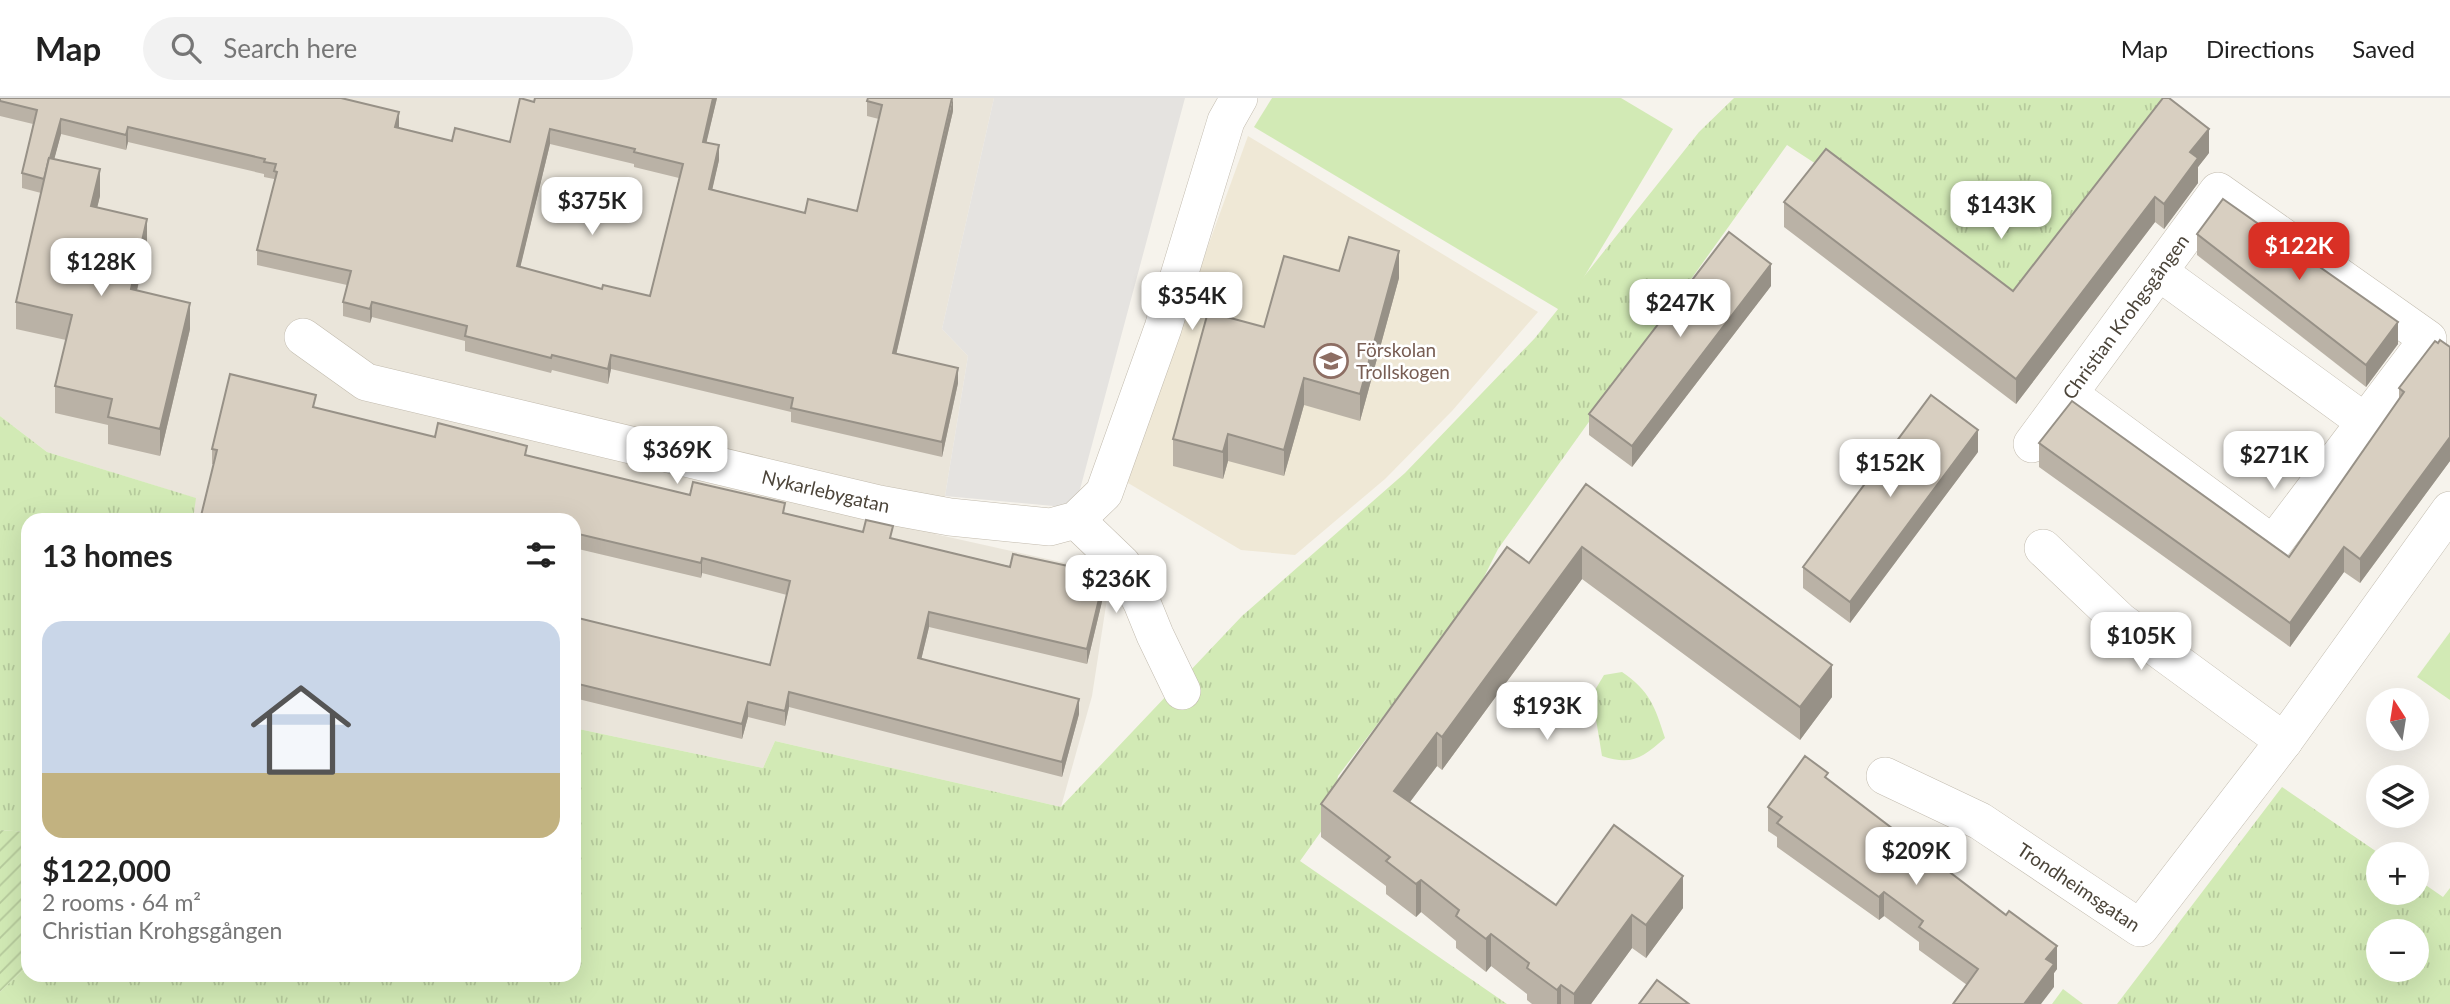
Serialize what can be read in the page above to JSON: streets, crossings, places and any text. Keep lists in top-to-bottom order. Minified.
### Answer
{"streets":{"street":["Christian Krohgsgången","Nykarlebygatan","Trondheimsgatan"]},"places":{"school or university":["Förskolan Trollskogen"]},"north":"top","page":{"header":"Map","search":"Search here","nav":["Map","Directions","Saved"],"price":["$375K","$143K","$122K","$128K","$354K","$247K","$369K","$271K","$152K","$236K","$105K","$193K","$209K"],"heading":"13 homes","list":[{"name":"$122,000","note":"2 rooms · 64 m² · Christian Krohgsgången"}],"map_buttons":["+","−"]}}
